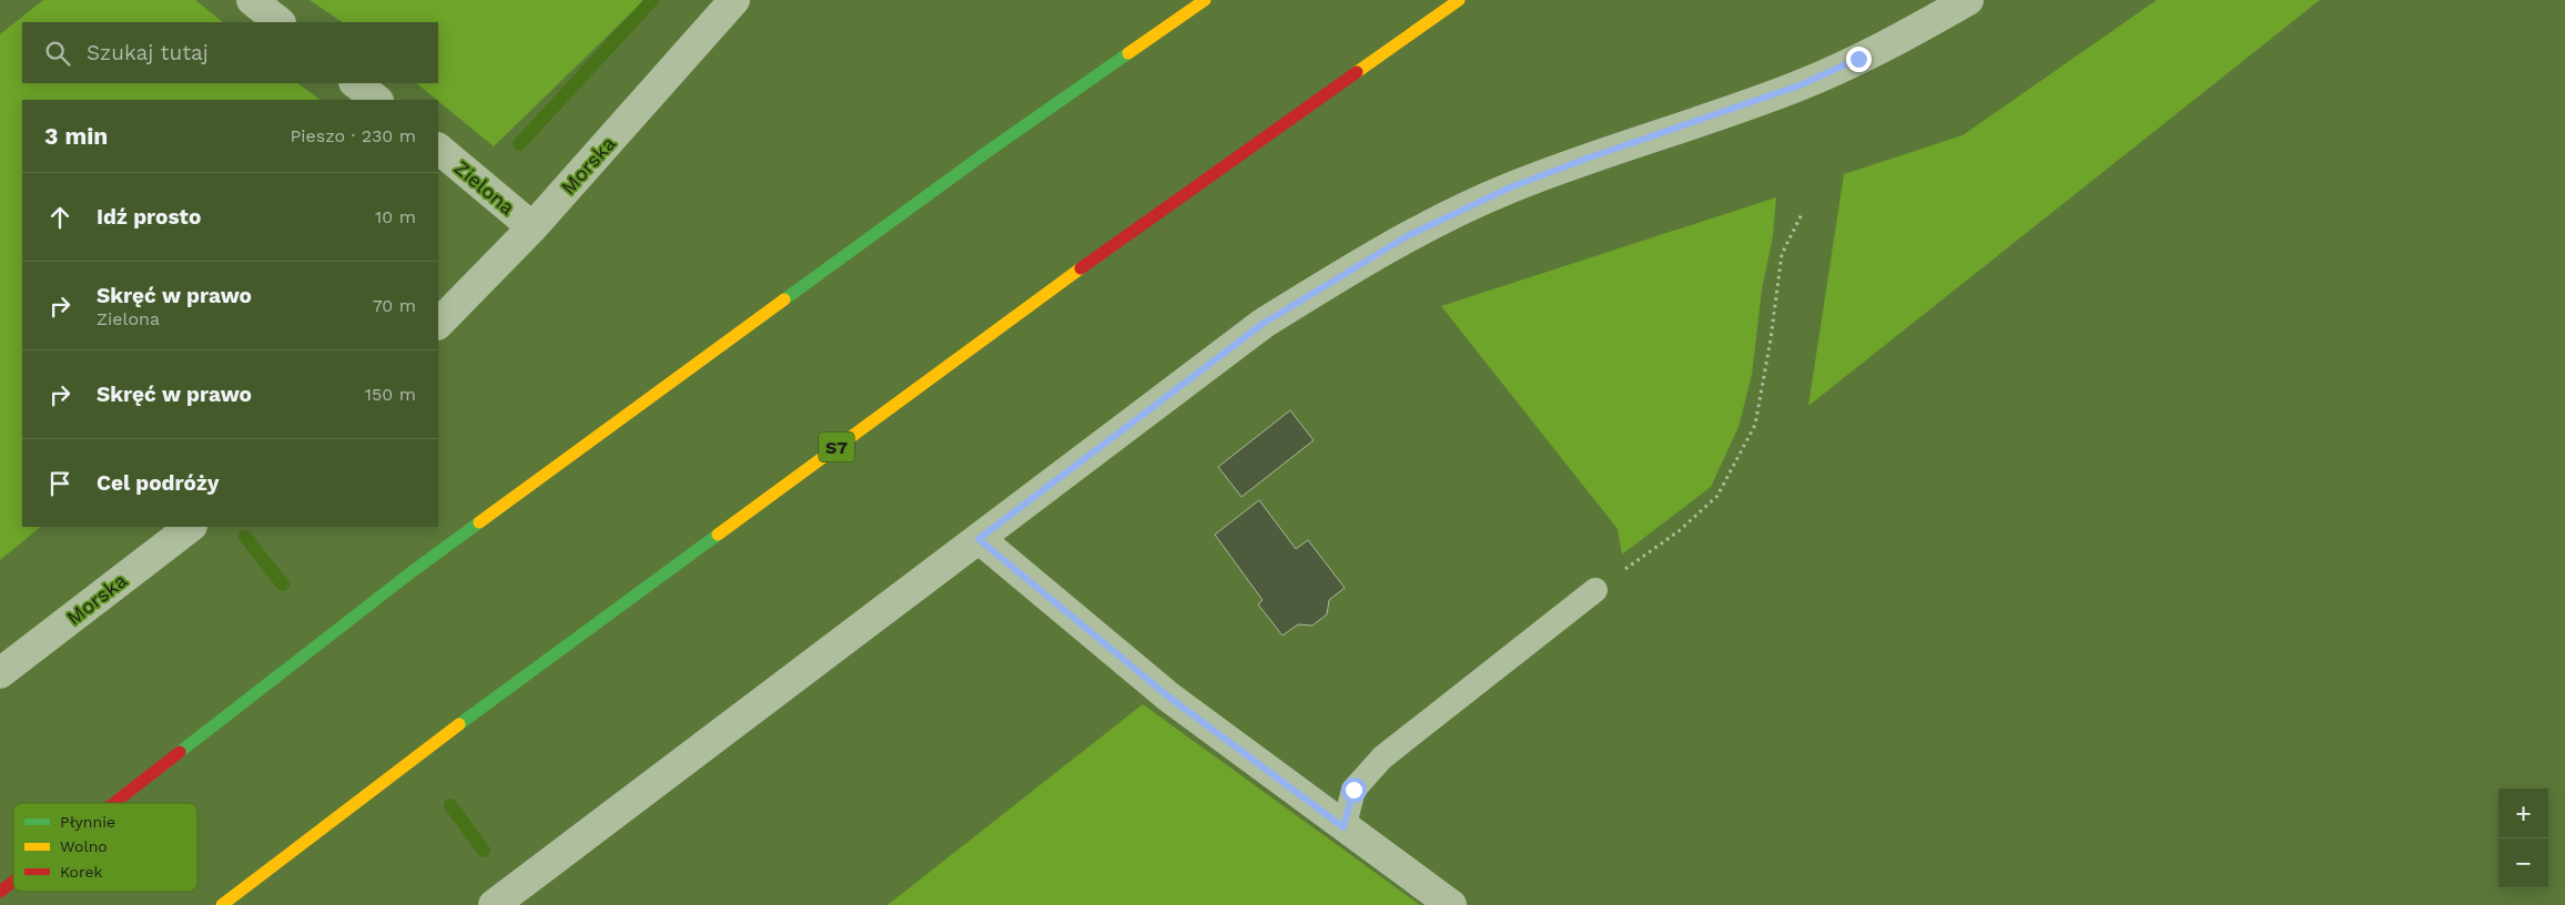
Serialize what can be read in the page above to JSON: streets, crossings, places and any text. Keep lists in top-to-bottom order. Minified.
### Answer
{"streets":{"highway":["S7"],"street":["Morska","Zielona"]},"crossings":[["Morska","Zielona"]],"legend":["Płynnie","Wolno","Korek"],"page":{"search":"Szukaj tutaj","heading":["3 min","Pieszo · 230 m"],"list":[["Idź prosto","10 m"],["Skręć w prawo","Zielona","70 m"],["Skręć w prawo","150 m"],"Cel podróży"],"map_buttons":["+","−"]}}
